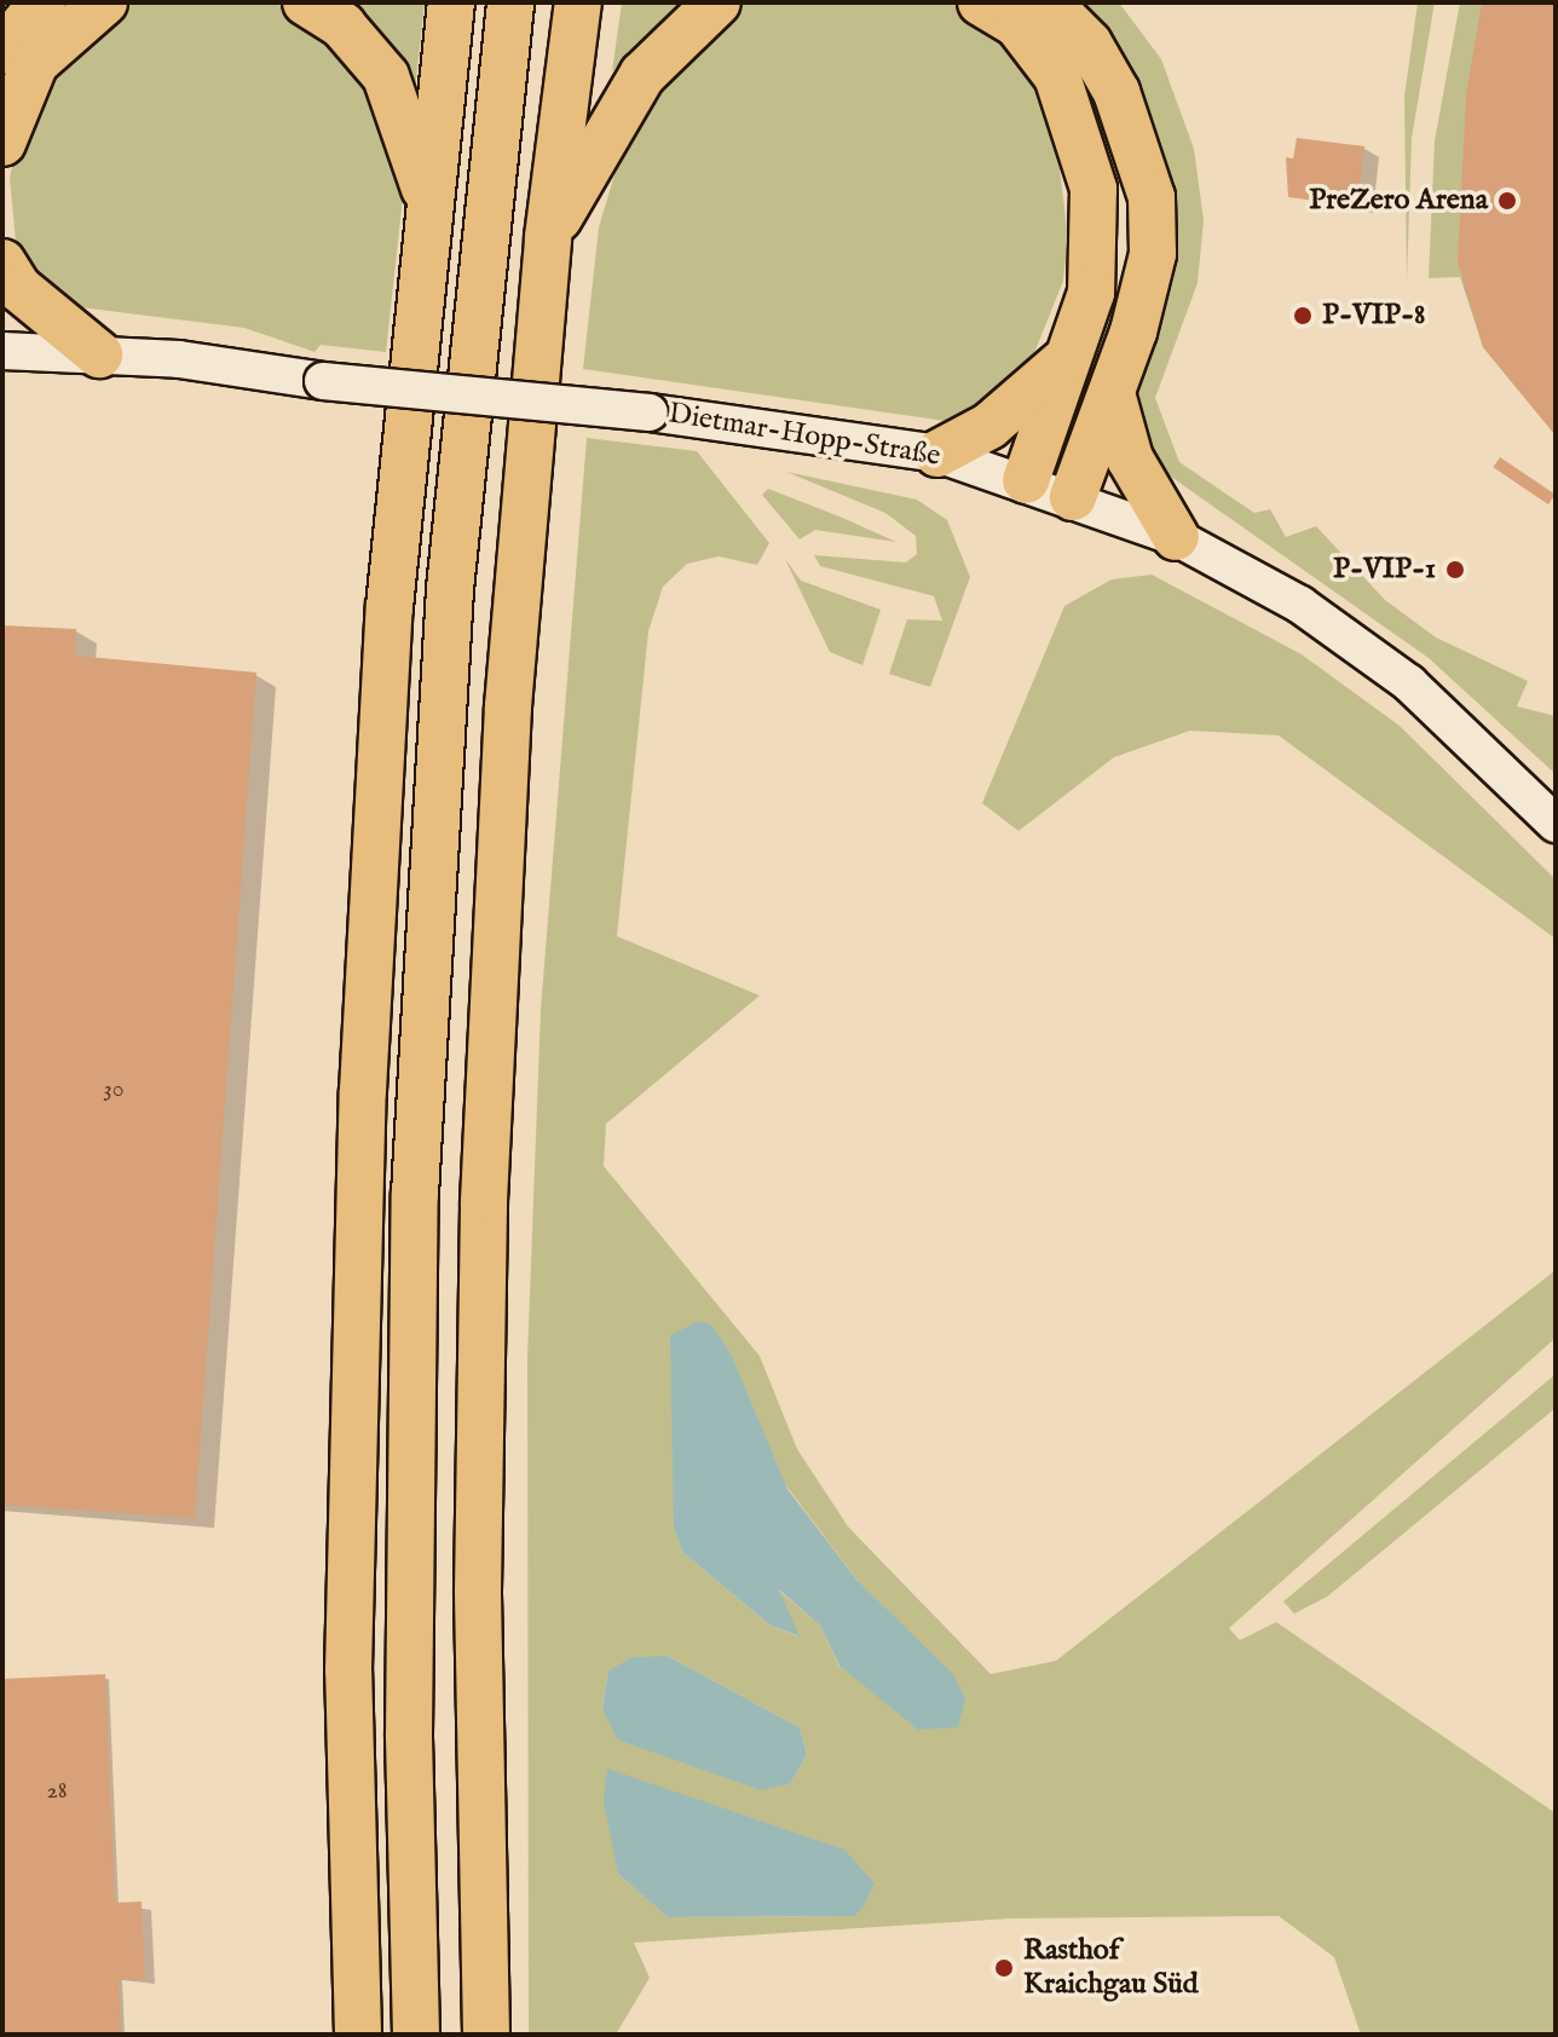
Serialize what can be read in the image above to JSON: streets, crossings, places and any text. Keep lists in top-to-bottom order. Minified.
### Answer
{"streets":{"street":["Dietmar-Hopp-Straße"]},"places":["PreZero Arena","P-VIP-8","P-VIP-1","Rasthof Kraichgau Süd"],"house_numbers":["30","28"]}
